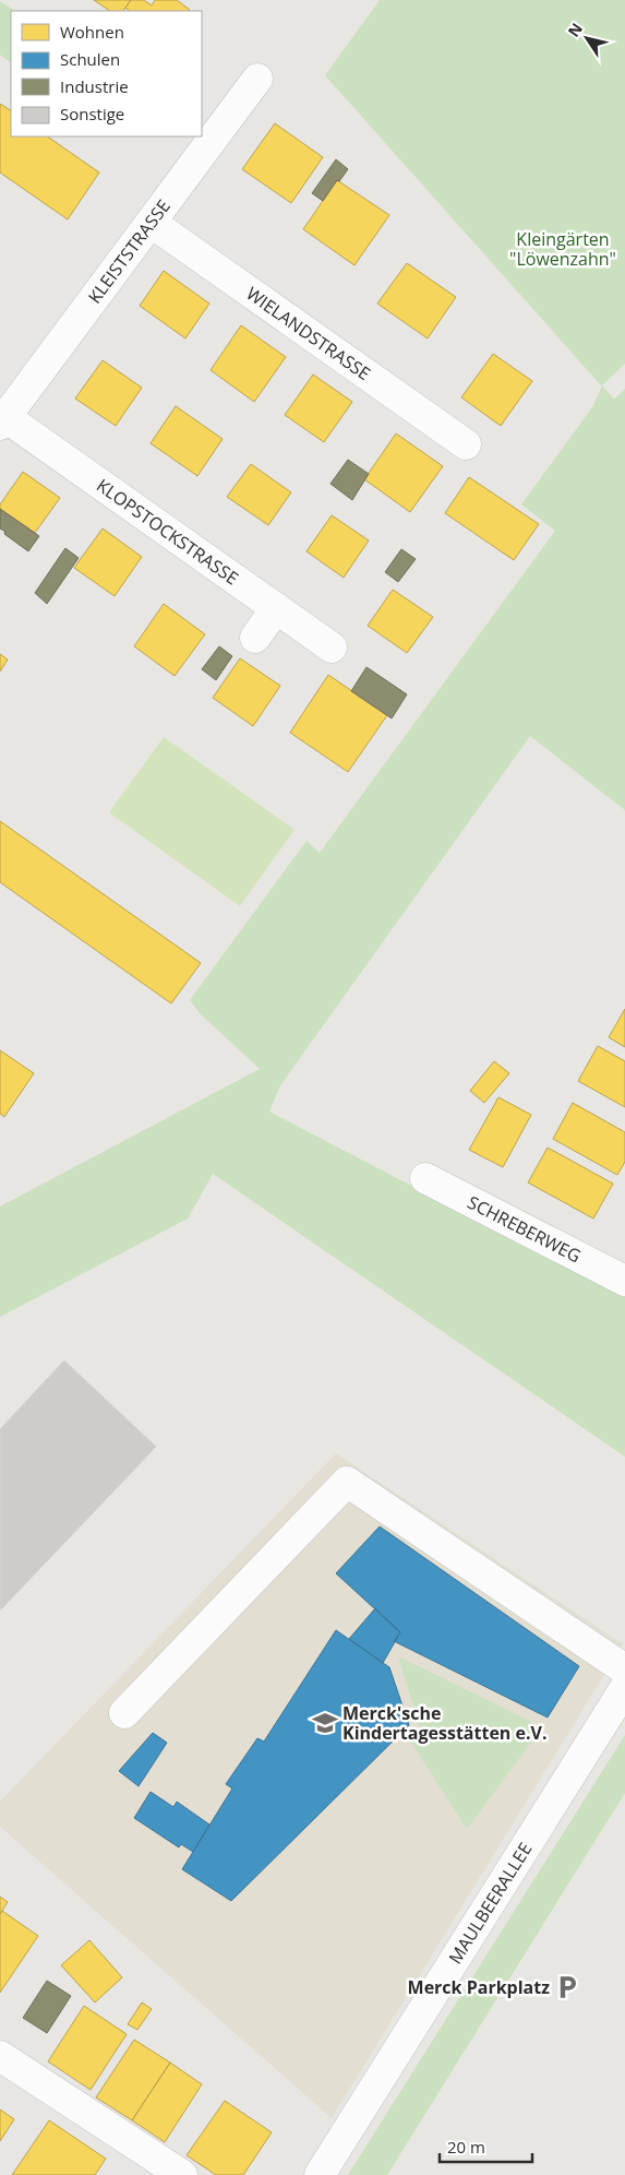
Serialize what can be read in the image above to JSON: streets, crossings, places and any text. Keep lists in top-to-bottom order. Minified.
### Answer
{"streets":{"street":["KLEISTSTRASSE","WIELANDSTRASSE","KLOPSTOCKSTRASSE","SCHREBERWEG","MAULBEERALLEE"]},"crossings":[["KLEISTSTRASSE","WIELANDSTRASSE"],["KLEISTSTRASSE","KLOPSTOCKSTRASSE"]],"parks":["Kleingärten \"Löwenzahn\""],"places":{"school or university":["Merck'sche Kindertagesstätten e.V."],"parking":["Merck Parkplatz"]},"legend":["Wohnen","Schulen","Industrie","Sonstige"],"scale_bar":"20 m","north":"top left"}
